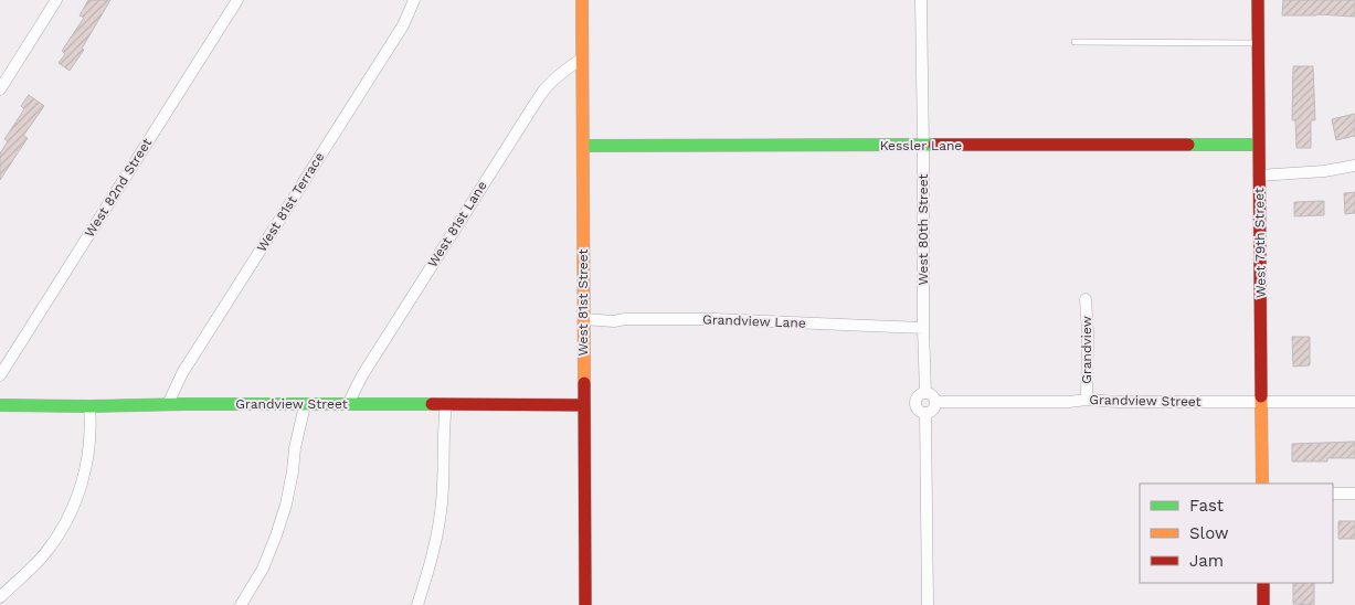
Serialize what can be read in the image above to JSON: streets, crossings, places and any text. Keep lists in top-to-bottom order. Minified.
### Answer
{"streets":{"street":["Kessler Lane","West 82nd Street","West 81st Terrace","West 81st Lane","West 80th Street","West 79th Street","West 81st Street","Grandview Lane","Grandview","Grandview Street"]},"crossings":[["Kessler Lane","West 80th Street"],["Kessler Lane","West 79th Street"],["Kessler Lane","West 81st Street"],["West 81st Terrace","Grandview Street"],["West 81st Lane","West 81st Street"],["West 81st Lane","Grandview Street"],["West 80th Street","Grandview Lane"],["West 80th Street","Grandview Street"],["West 79th Street","Grandview Street"],["West 81st Street","Grandview Lane"],["West 81st Street","Grandview Street"],["Grandview","Grandview Street"]],"legend":["Fast","Slow","Jam"]}
